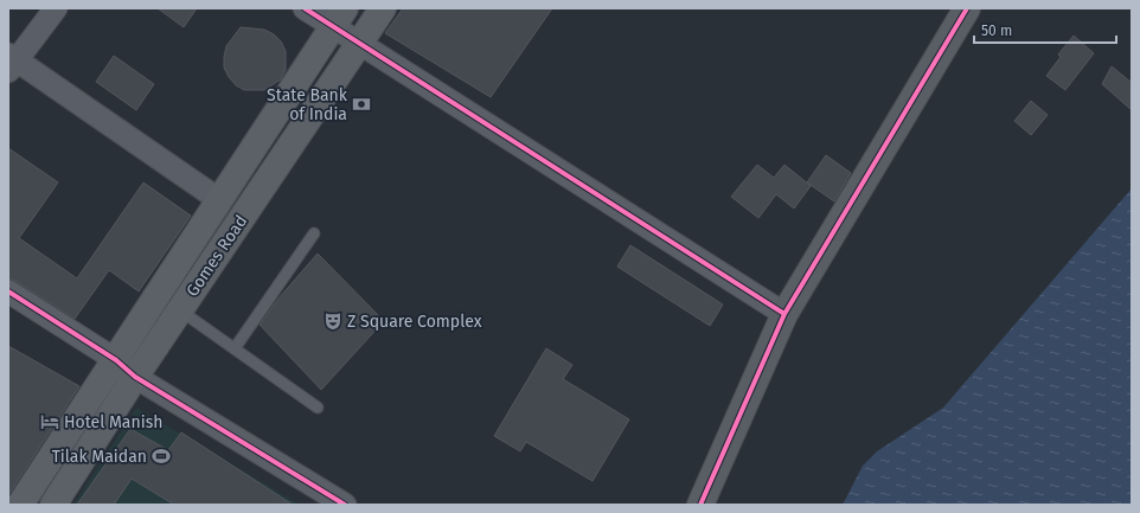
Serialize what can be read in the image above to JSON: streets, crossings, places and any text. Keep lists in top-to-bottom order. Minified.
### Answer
{"streets":{"main road":["Gomes Road"]},"places":{"bank":["State Bank of India"],"theatre":["Z Square Complex"],"hotel":["Hotel Manish"],"sports":["Tilak Maidan"]},"scale_bar":"50 m"}
